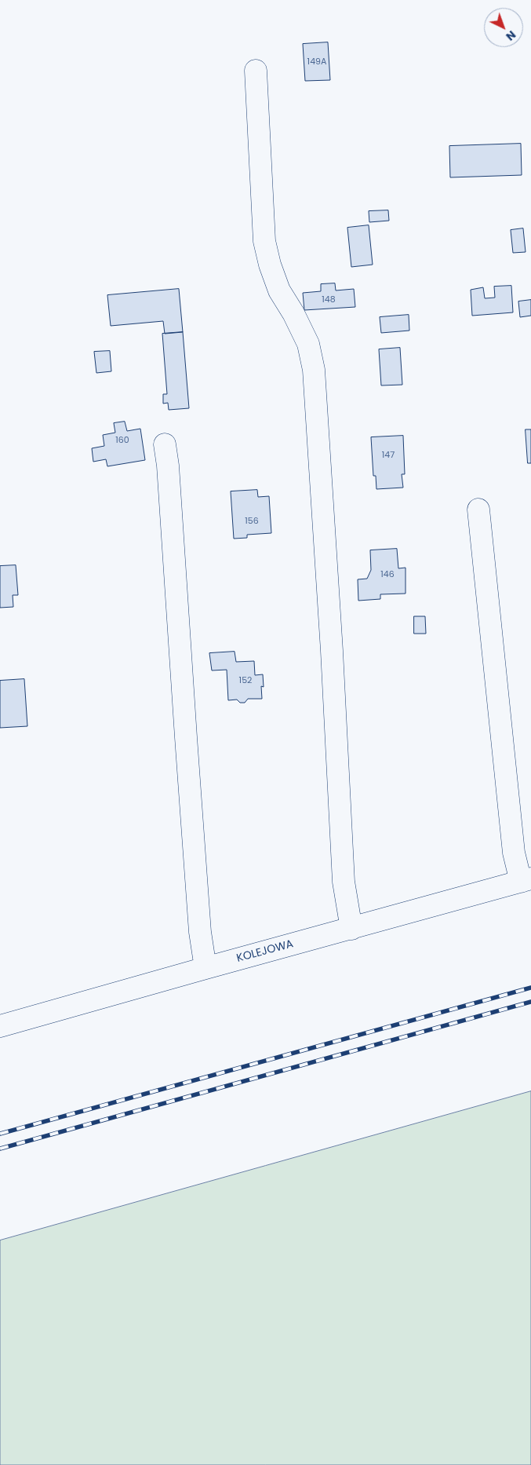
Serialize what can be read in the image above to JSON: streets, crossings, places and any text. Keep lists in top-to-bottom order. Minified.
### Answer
{"streets":{"street":["KOLEJOWA"]},"house_numbers":["149A","148","160","147","156","146","152"],"north":"bottom right"}
